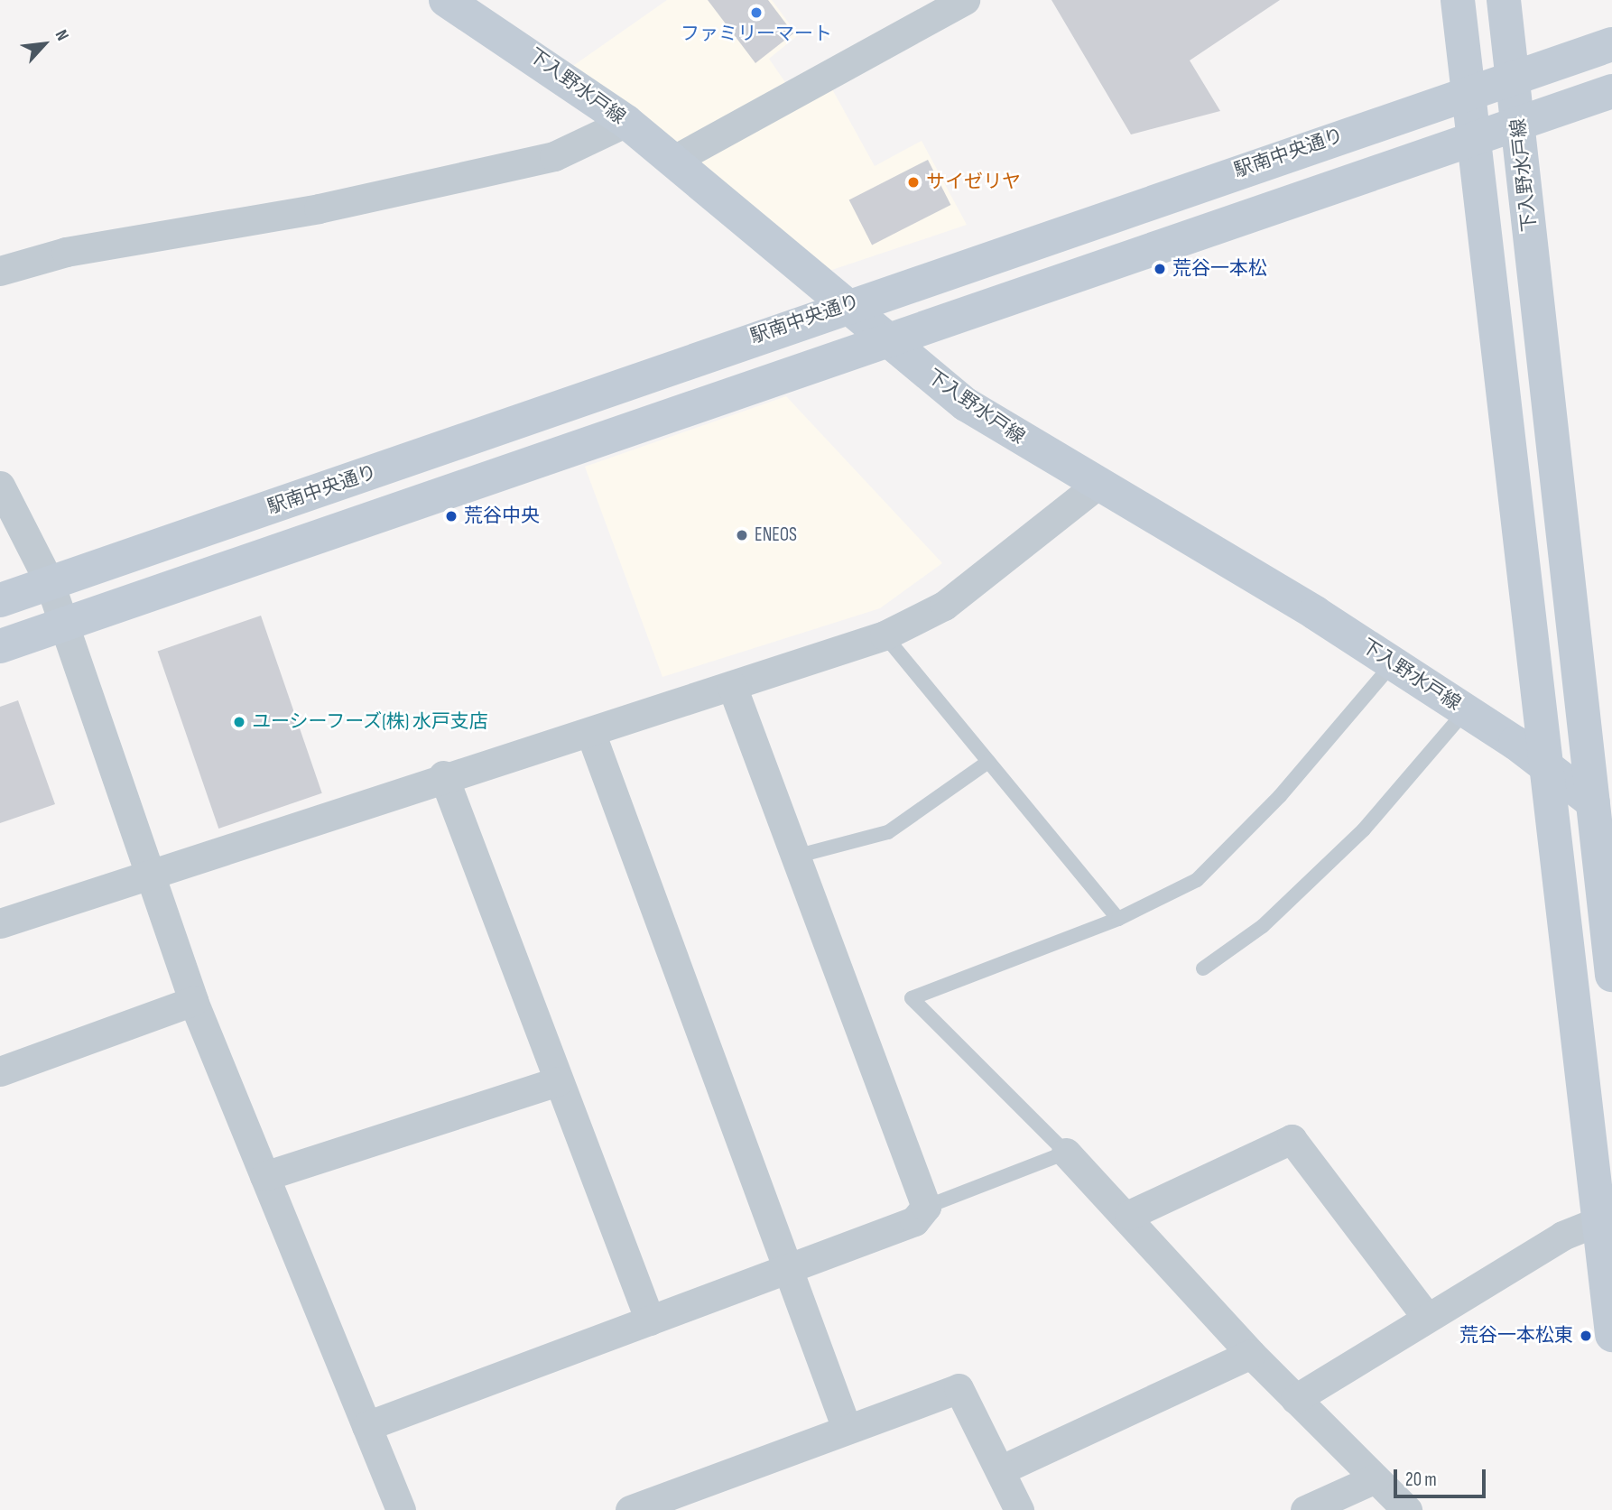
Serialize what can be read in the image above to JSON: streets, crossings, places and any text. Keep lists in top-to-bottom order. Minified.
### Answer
{"streets":{"main road":["下入野水戸線","駅南中央通り"]},"crossings":[["下入野水戸線","駅南中央通り"]],"places":["ファミリーマート","サイゼリヤ","荒谷一本松","荒谷中央","ENEOS","ユーシーフーズ(株) 水戸支店","荒谷一本松東"],"scale_bar":"20 m","north":"top right"}
